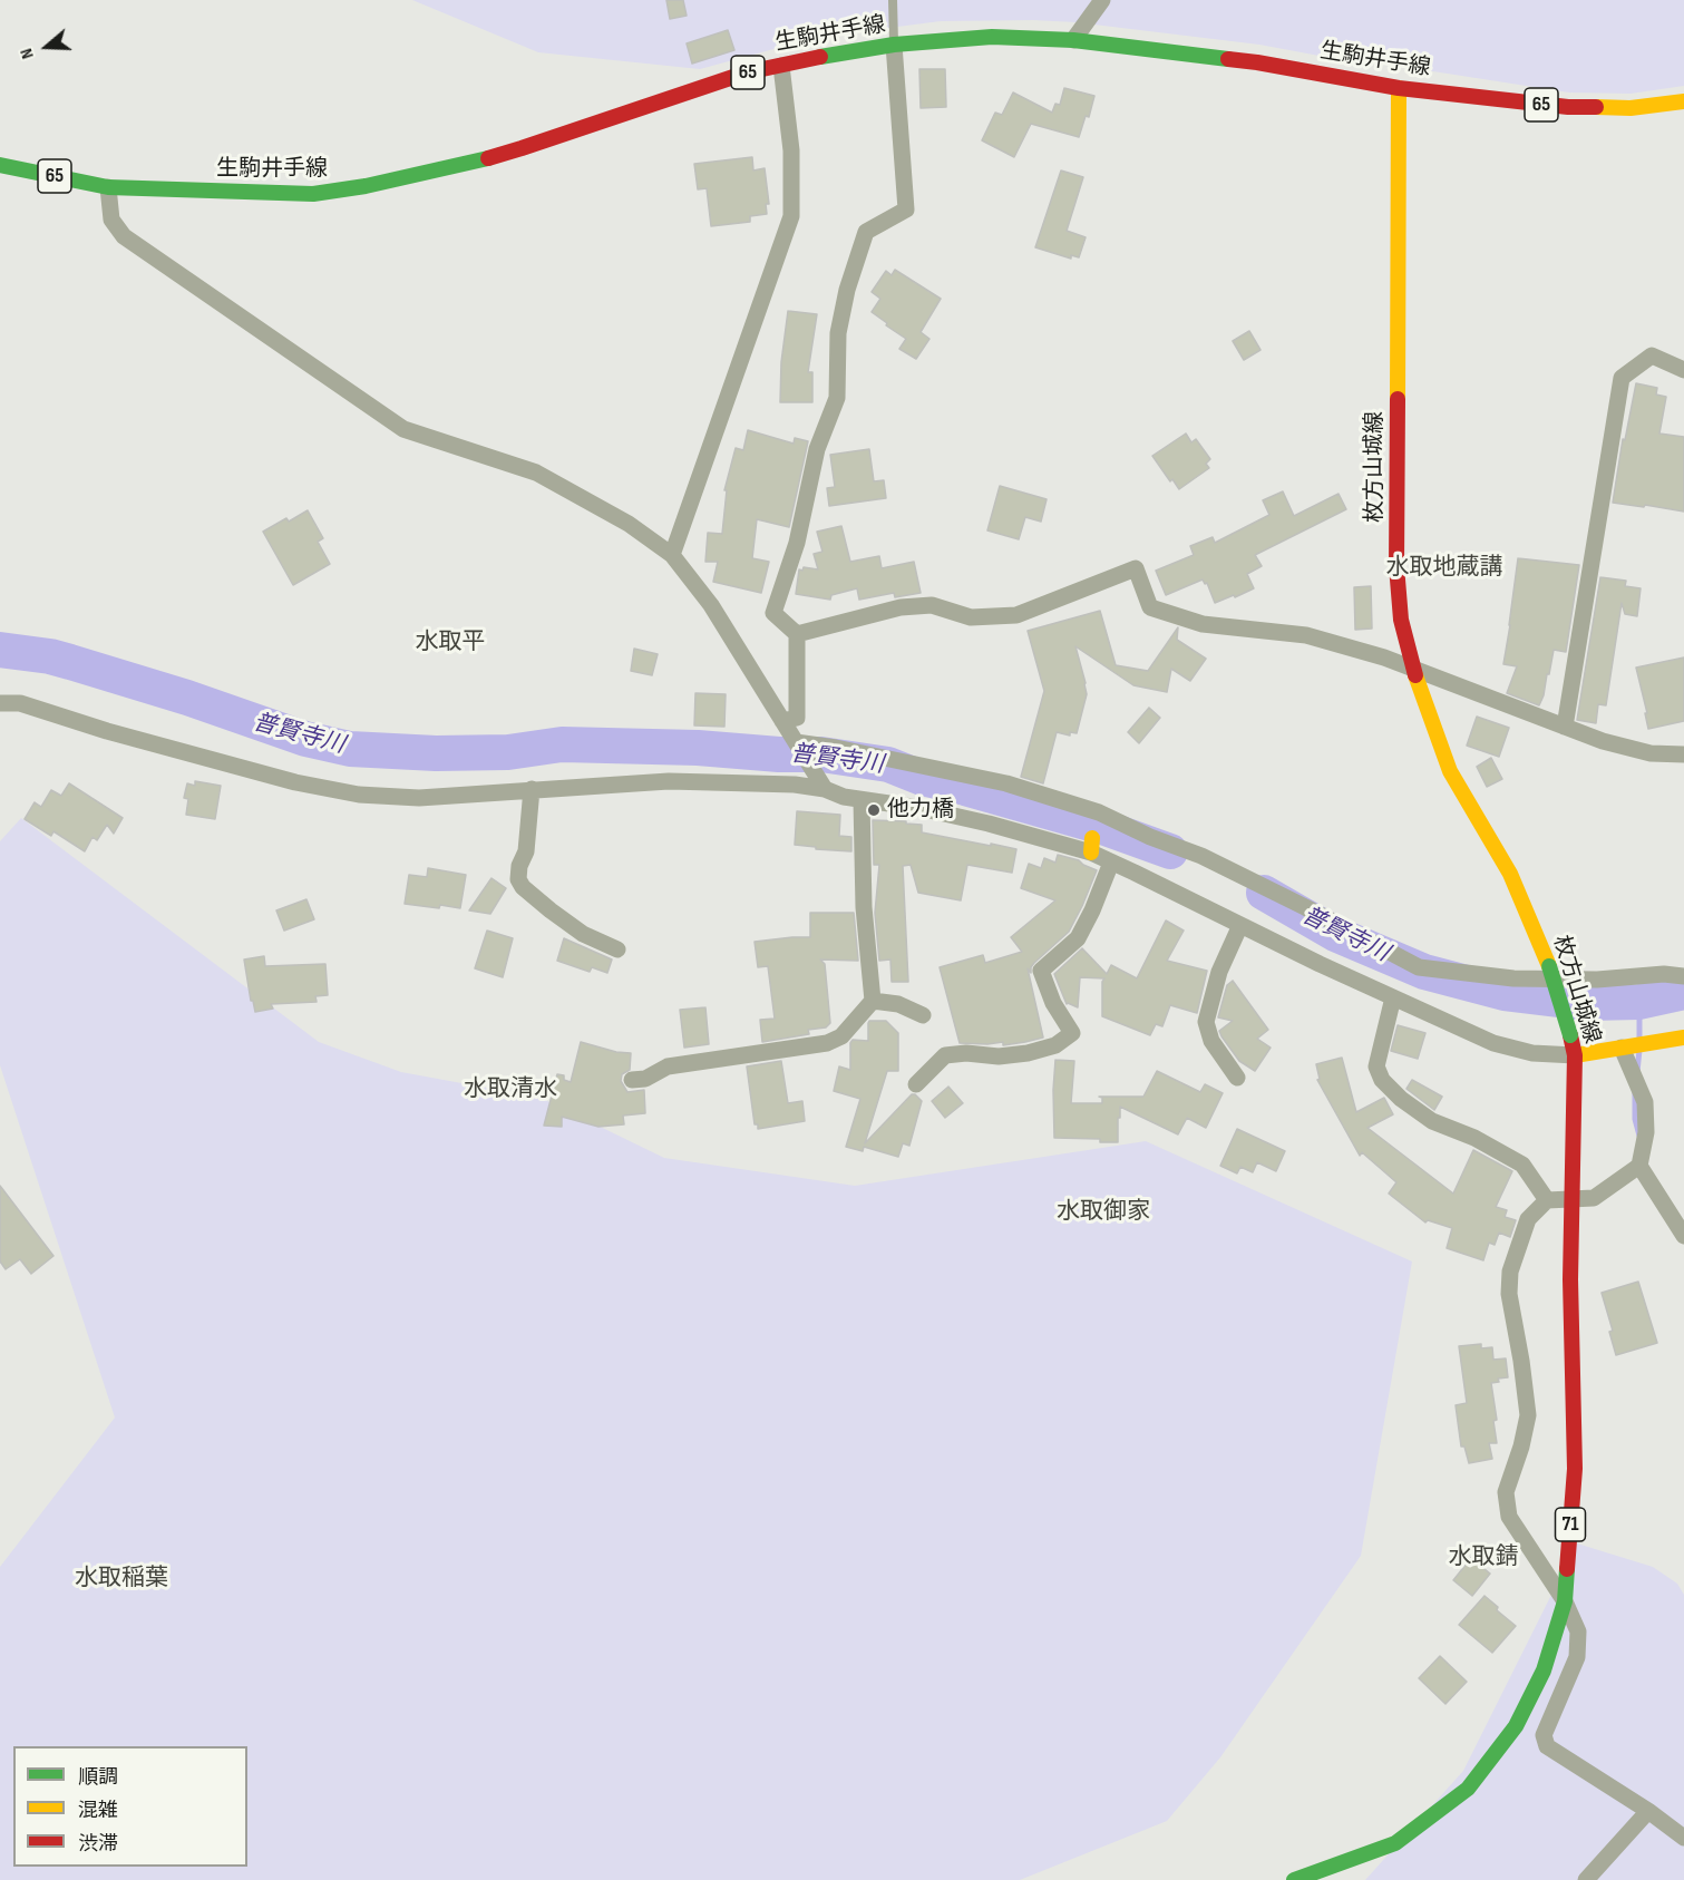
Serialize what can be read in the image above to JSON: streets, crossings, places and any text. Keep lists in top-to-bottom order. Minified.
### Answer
{"streets":{"main road":["生駒井手線","65","枚方山城線","71"]},"crossings":[["生駒井手線","枚方山城線"]],"districts":["水取地蔵講","水取平","水取清水","水取御家","水取錆","水取稲葉"],"water":["普賢寺川"],"places":["他力橋"],"legend":["順調","混雑","渋滞"],"north":"left"}
